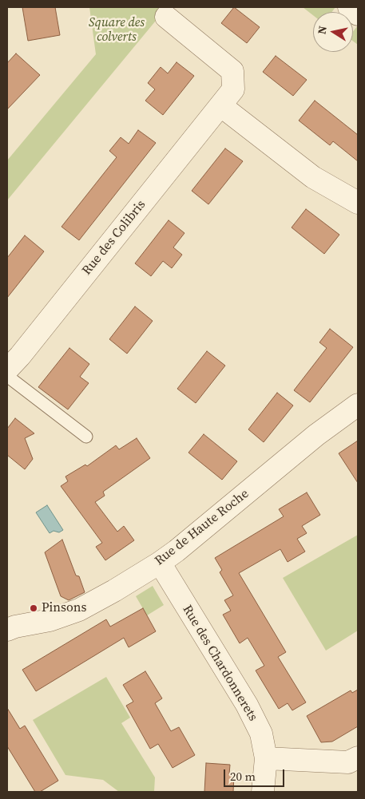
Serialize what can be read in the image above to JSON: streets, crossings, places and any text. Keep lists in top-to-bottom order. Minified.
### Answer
{"streets":{"street":["Rue des Colibris","Rue de Haute Roche","Rue des Chardonnerets"]},"crossings":[["Rue de Haute Roche","Rue des Chardonnerets"]],"parks":["Square des colverts"],"places":["Pinsons"],"scale_bar":"20 m","north":"left"}
